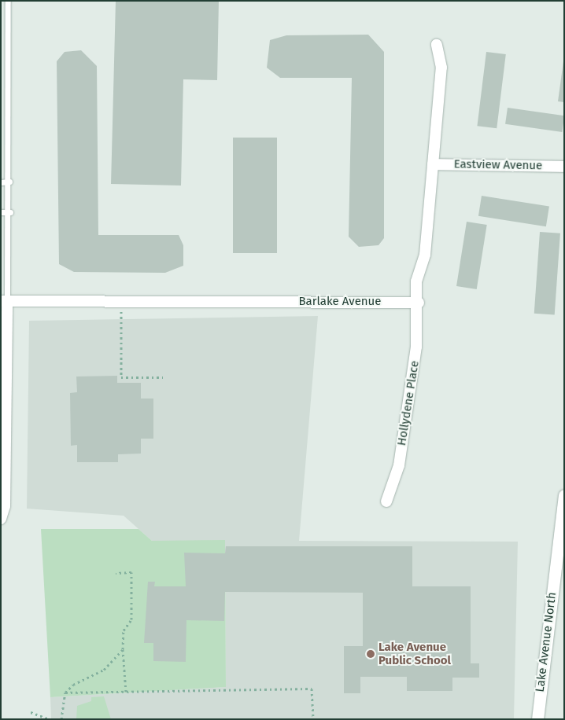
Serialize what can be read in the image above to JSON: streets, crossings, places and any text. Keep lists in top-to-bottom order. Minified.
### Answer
{"streets":{"street":["Eastview Avenue","Barlake Avenue","Hollydene Place","Lake Avenue North"]},"crossings":[["Barlake Avenue","Hollydene Place"]],"places":["Lake Avenue Public School"]}
